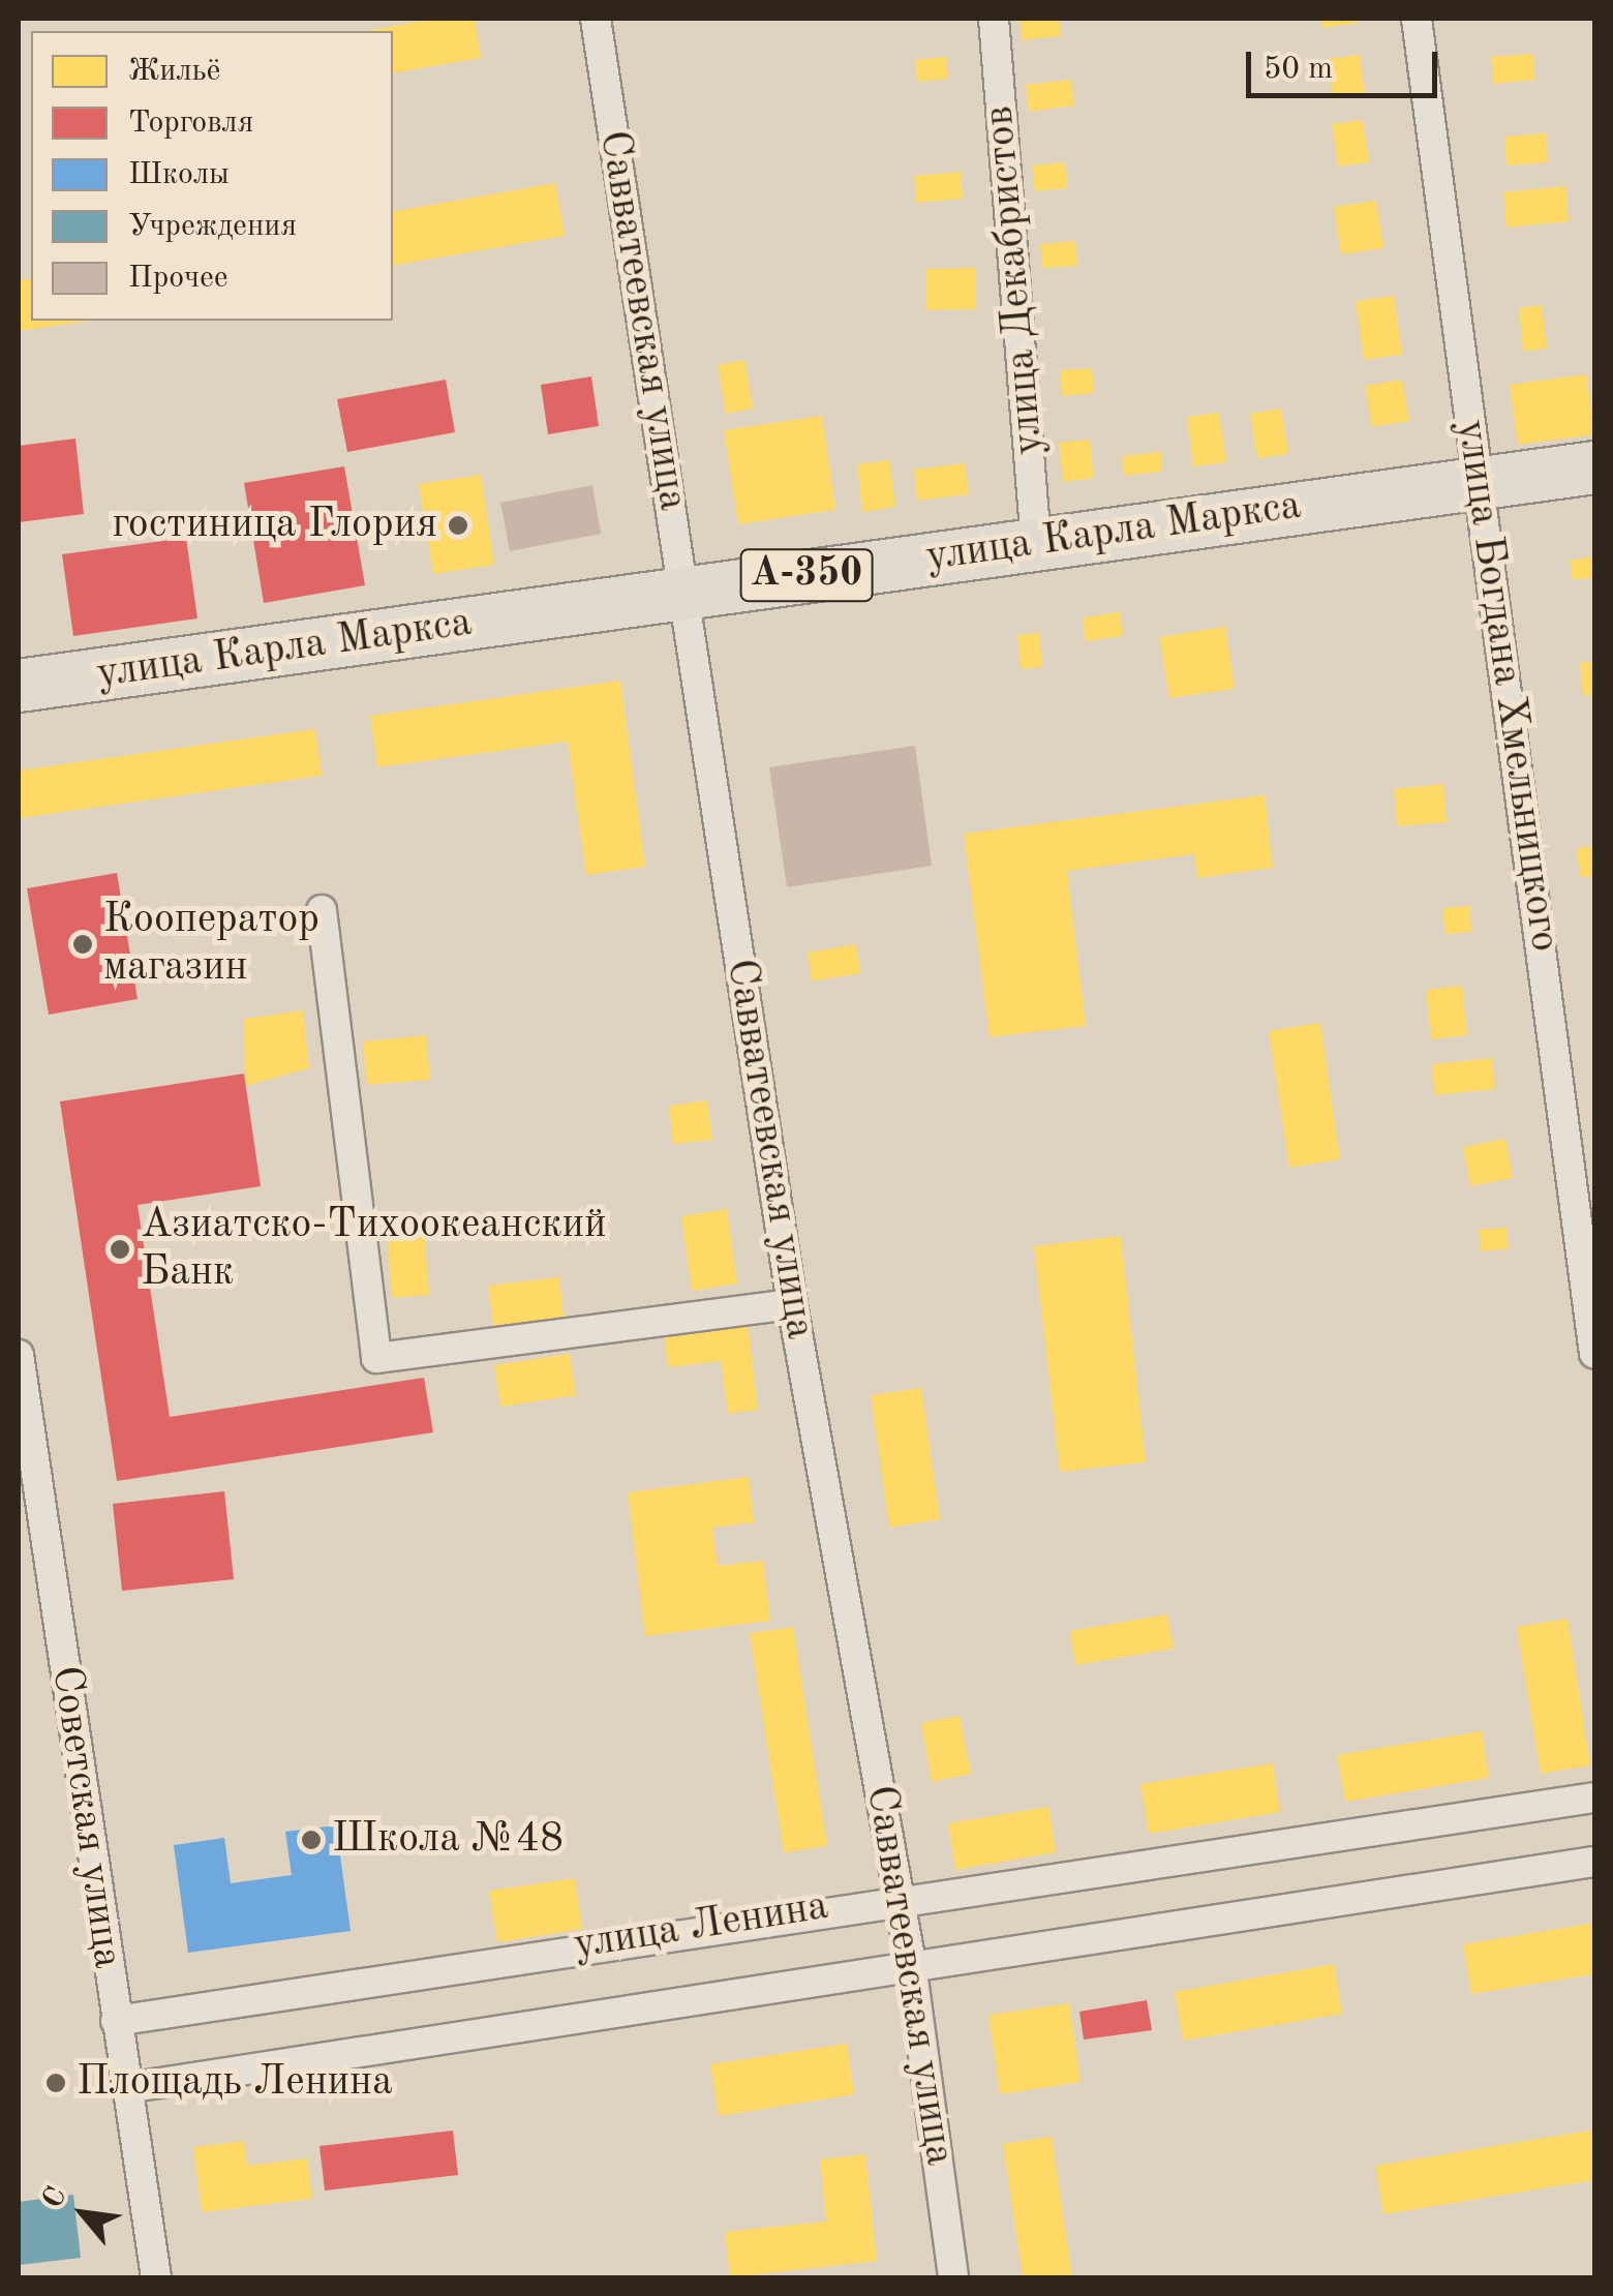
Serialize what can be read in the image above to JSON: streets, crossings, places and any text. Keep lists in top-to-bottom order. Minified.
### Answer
{"streets":{"highway":["улица Карла Маркса","А-350"],"street":["улица Декабристов","Савватеевская улица","улица Богдана Хмельницкого","Советская улица","улица Ленина"]},"crossings":[["улица Декабристов","улица Карла Маркса"],["Савватеевская улица","улица Карла Маркса"],["Савватеевская улица","улица Ленина"],["улица Карла Маркса","улица Богдана Хмельницкого"],["Советская улица","улица Ленина"]],"places":["гостиница Глория","Кооператор магазин","Азиатско-Тихоокеанский Банк","Школа №48","Площадь Ленина"],"legend":["Жильё","Торговля","Школы","Учреждения","Прочее"],"scale_bar":"50 m","north":"top left"}
